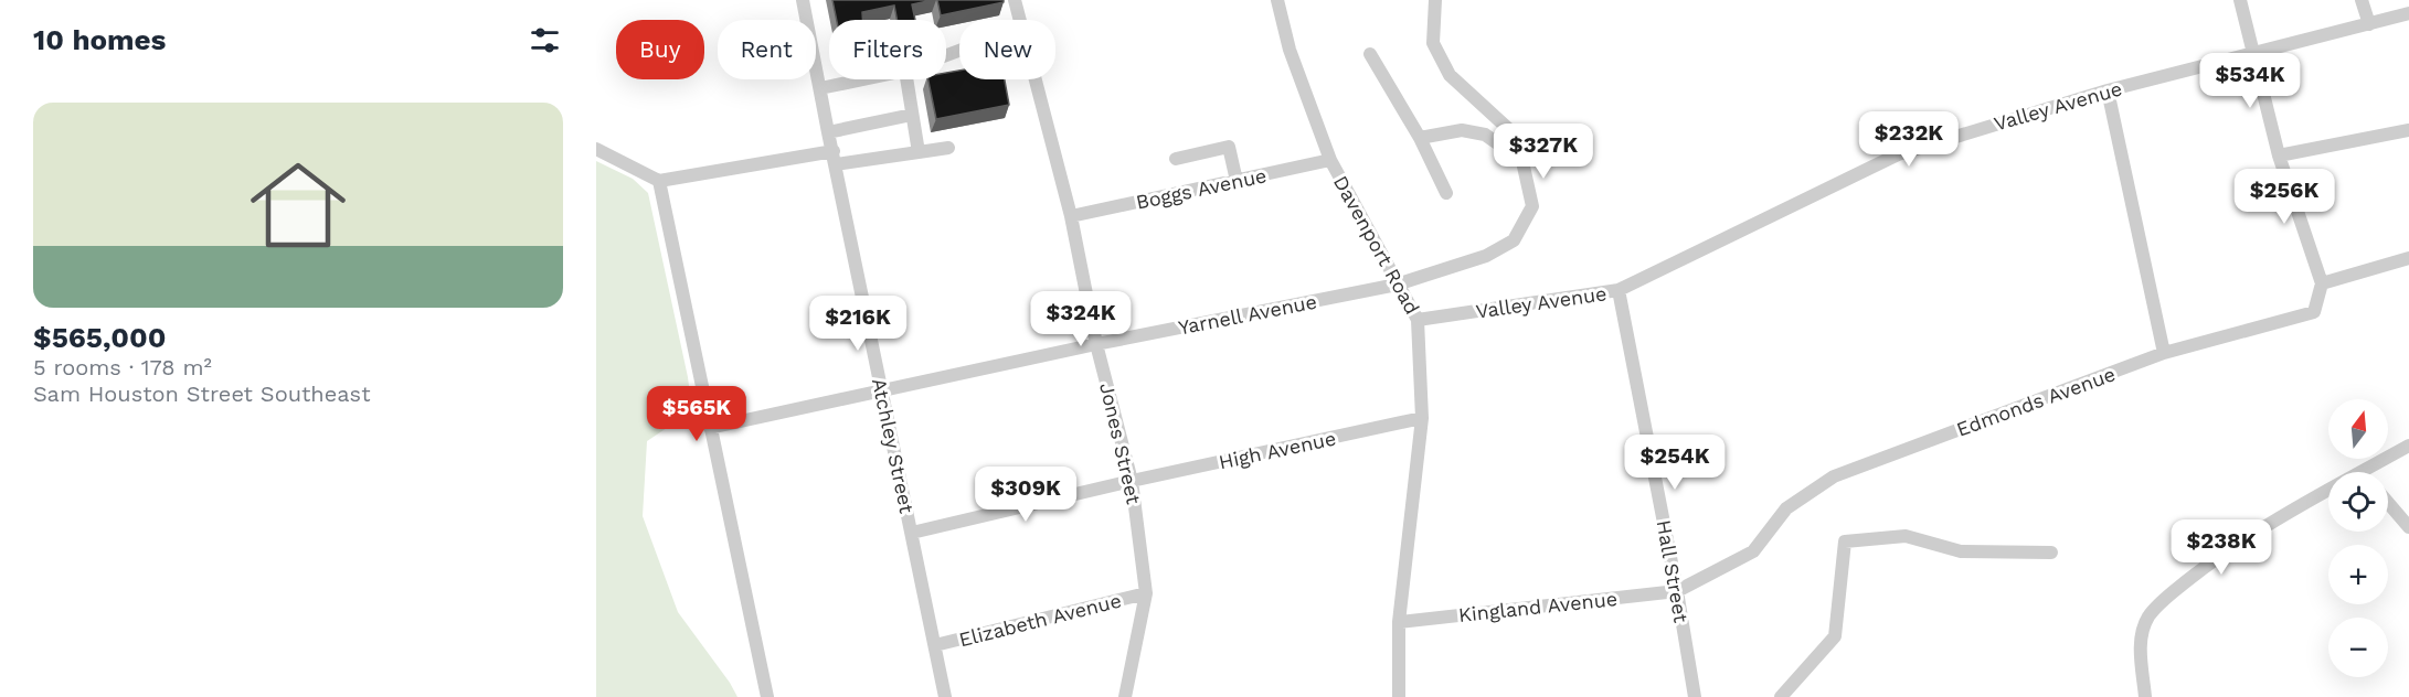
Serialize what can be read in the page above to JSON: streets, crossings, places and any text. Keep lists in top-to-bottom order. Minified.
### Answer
{"streets":{"street":["Valley Avenue","Boggs Avenue","Davenport Road","Yarnell Avenue","Edmonds Avenue","Jones Street","Atchley Street","High Avenue","Hall Street","Kingland Avenue","Elizabeth Avenue"]},"crossings":[["Valley Avenue","Davenport Road"],["Valley Avenue","Hall Street"],["Boggs Avenue","Davenport Road"],["Boggs Avenue","Jones Street"],["Davenport Road","Yarnell Avenue"],["Davenport Road","High Avenue"],["Davenport Road","Kingland Avenue"],["Yarnell Avenue","Jones Street"],["Yarnell Avenue","Atchley Street"],["Edmonds Avenue","Hall Street"],["Edmonds Avenue","Kingland Avenue"],["Jones Street","High Avenue"],["Jones Street","Elizabeth Avenue"],["Atchley Street","High Avenue"],["Atchley Street","Elizabeth Avenue"],["Hall Street","Kingland Avenue"]],"north":"top","page":{"heading":"10 homes","chip":["Buy","Rent","Filters","New"],"price":["$534K","$232K","$327K","$256K","$324K","$216K","$565K","$254K","$309K","$238K"],"list":[{"name":"$565,000","note":"5 rooms · 178 m² · Sam Houston Street Southeast"}],"map_buttons":["+","−"]}}
